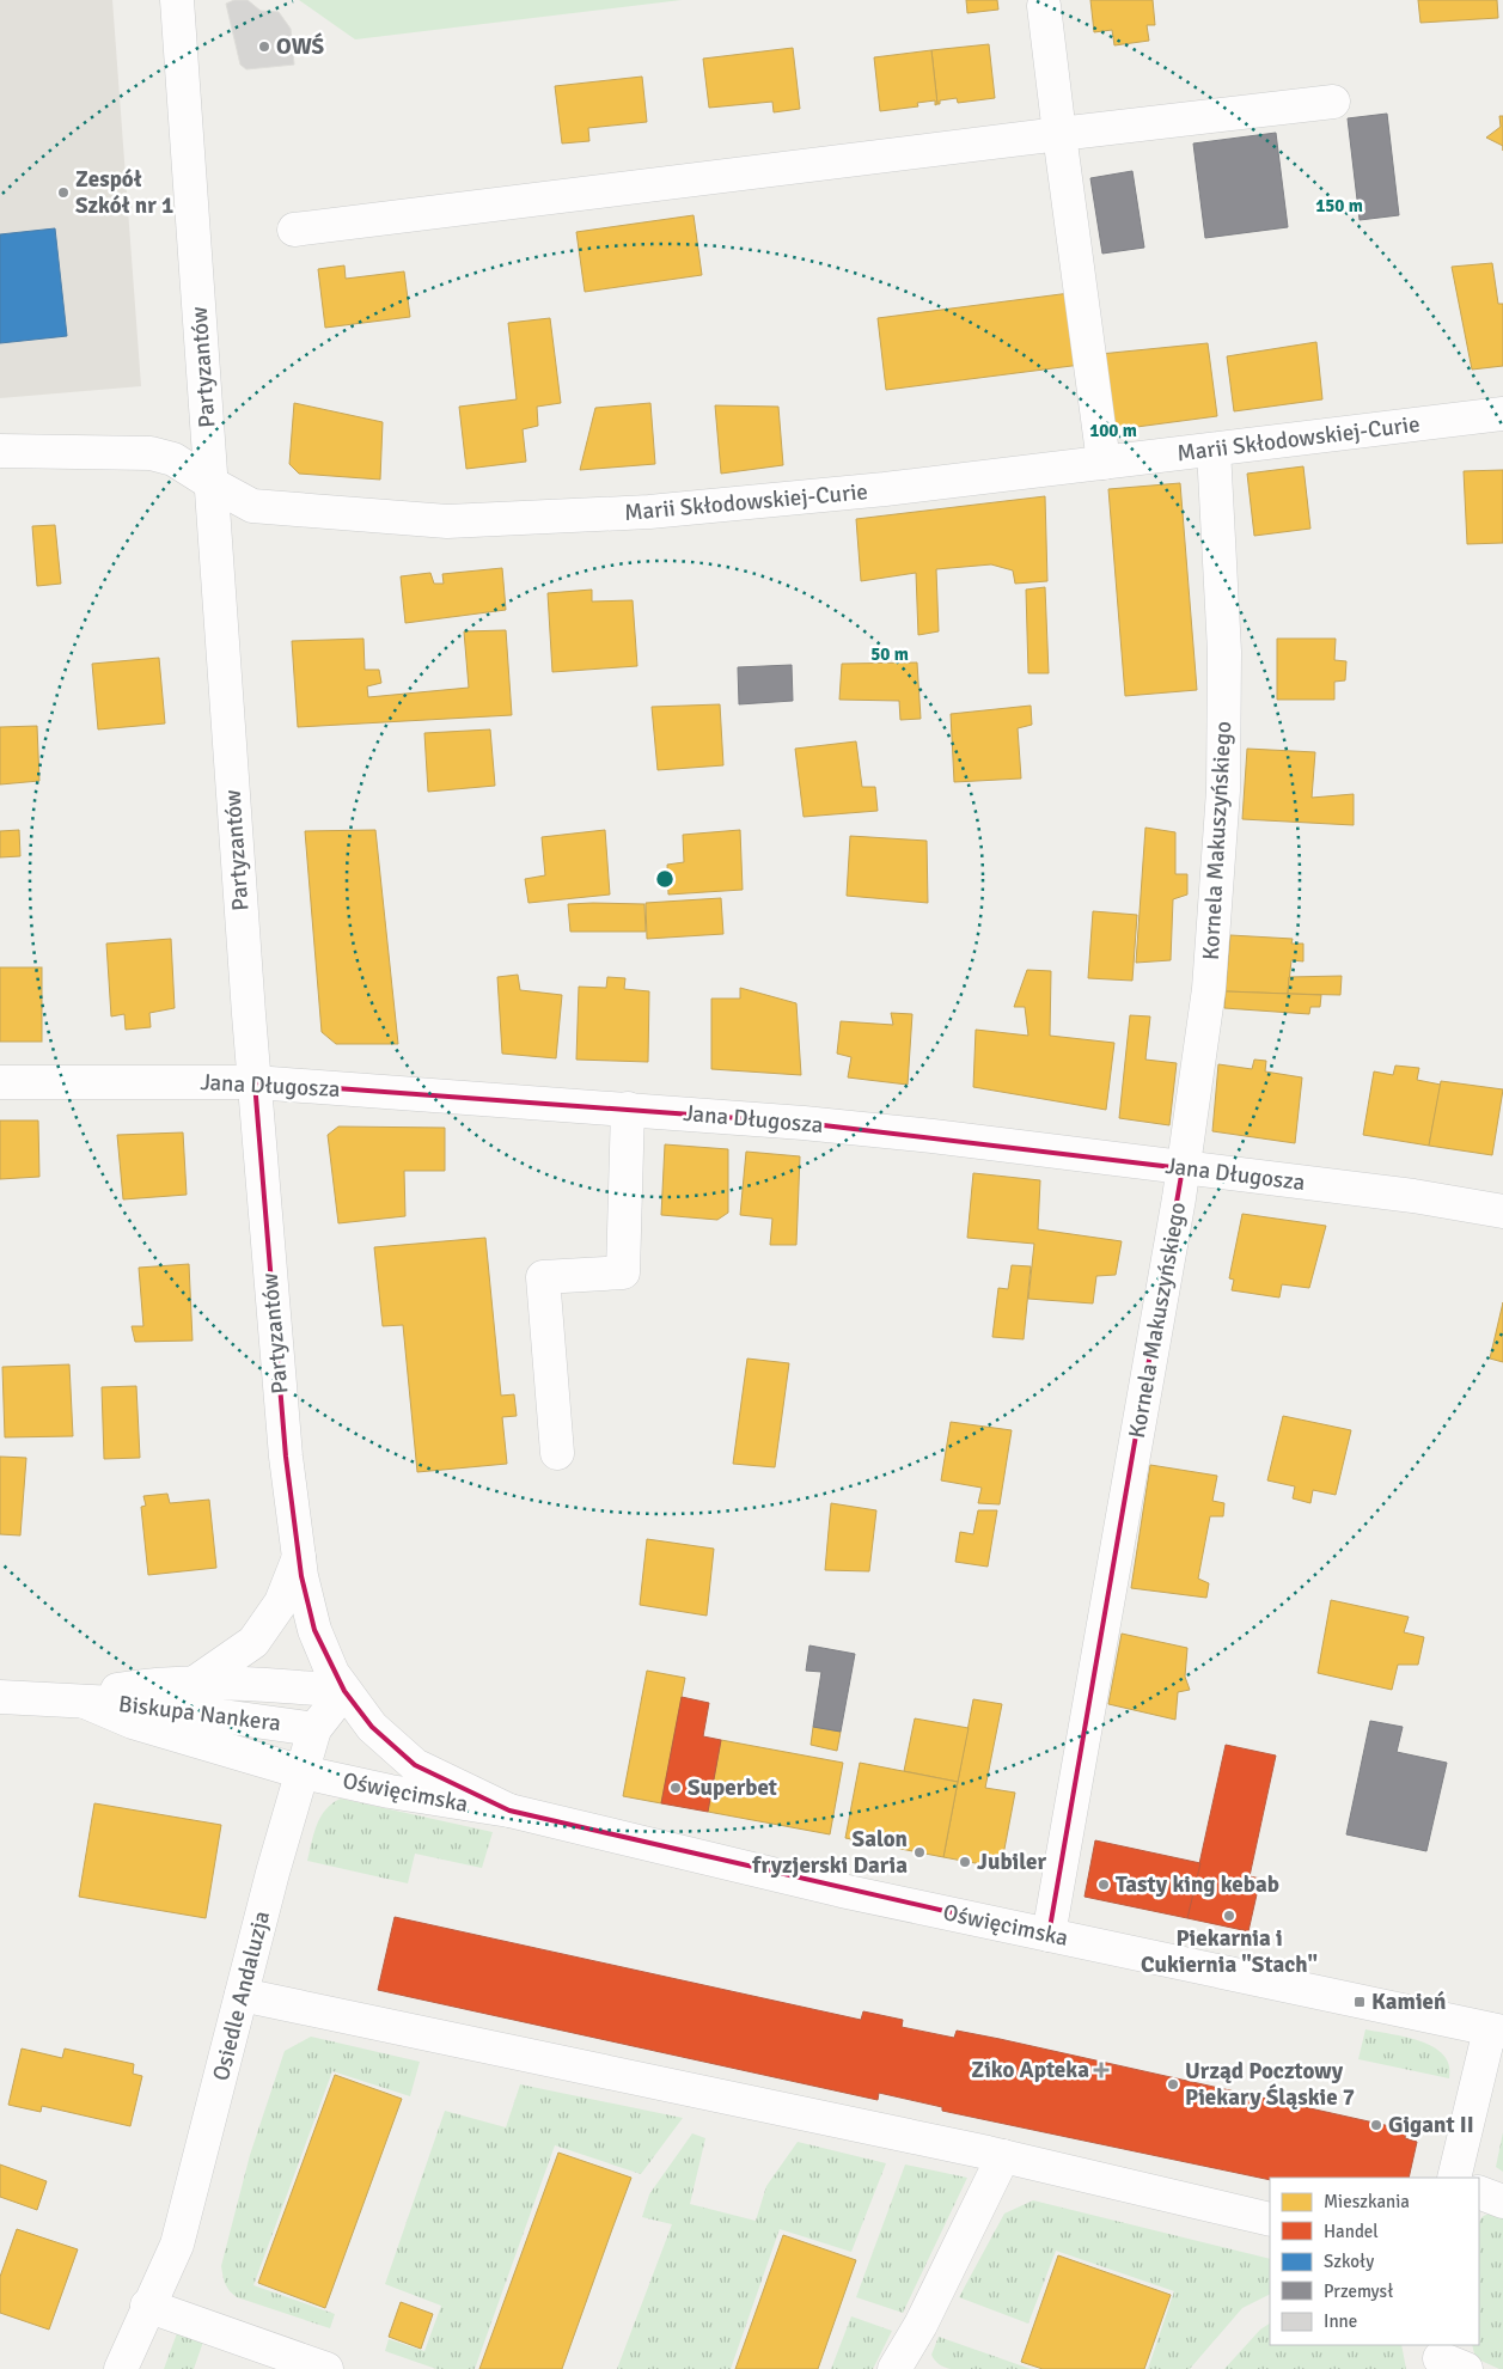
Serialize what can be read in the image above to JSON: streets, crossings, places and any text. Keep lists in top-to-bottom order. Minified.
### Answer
{"streets":{"street":["Partyzantów","Marii Skłodowskiej-Curie","Kornela Makuszyńskiego","Jana Długosza","Biskupa Nankera","Oświęcimska","Osiedle Andaluzja"]},"crossings":[["Partyzantów","Marii Skłodowskiej-Curie"],["Partyzantów","Jana Długosza"],["Partyzantów","Biskupa Nankera"],["Partyzantów","Oświęcimska"],["Partyzantów","Osiedle Andaluzja"],["Marii Skłodowskiej-Curie","Kornela Makuszyńskiego"],["Kornela Makuszyńskiego","Jana Długosza"],["Kornela Makuszyńskiego","Oświęcimska"],["Biskupa Nankera","Oświęcimska"],["Biskupa Nankera","Osiedle Andaluzja"],["Oświęcimska","Osiedle Andaluzja"]],"places":{"other":["OWŚ","Zespół Szkół nr 1","Superbet","Salon fryzjerski Daria","Jubiler","Tasty king kebab","Piekarnia i Cukiernia \"Stach\"","Urząd Pocztowy Piekary Śląskie 7","Gigant II"],"transit":["Kamień"],"health":["Ziko Apteka"]},"legend":["Mieszkania","Handel","Szkoły","Przemysł","Inne"],"rings":["150 m","100 m","50 m"]}
